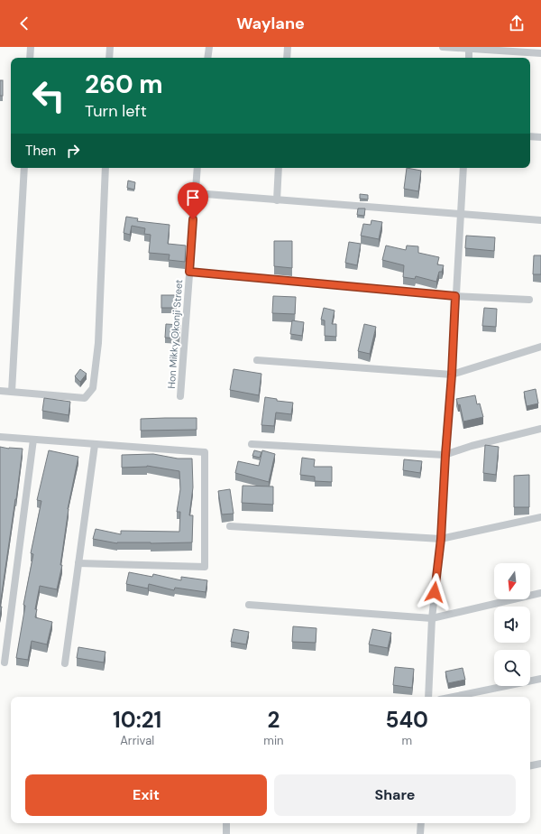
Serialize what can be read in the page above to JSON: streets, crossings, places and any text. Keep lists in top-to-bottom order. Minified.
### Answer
{"streets":{"street":["Hon Mikky Okonji Street"]},"north":"bottom","page":{"header":"Waylane","turn":["260 m","Turn left"],"then":"Then","eta":["10:21","Arrival","2","min","540","m"],"buttons":["Exit","Share"]}}
